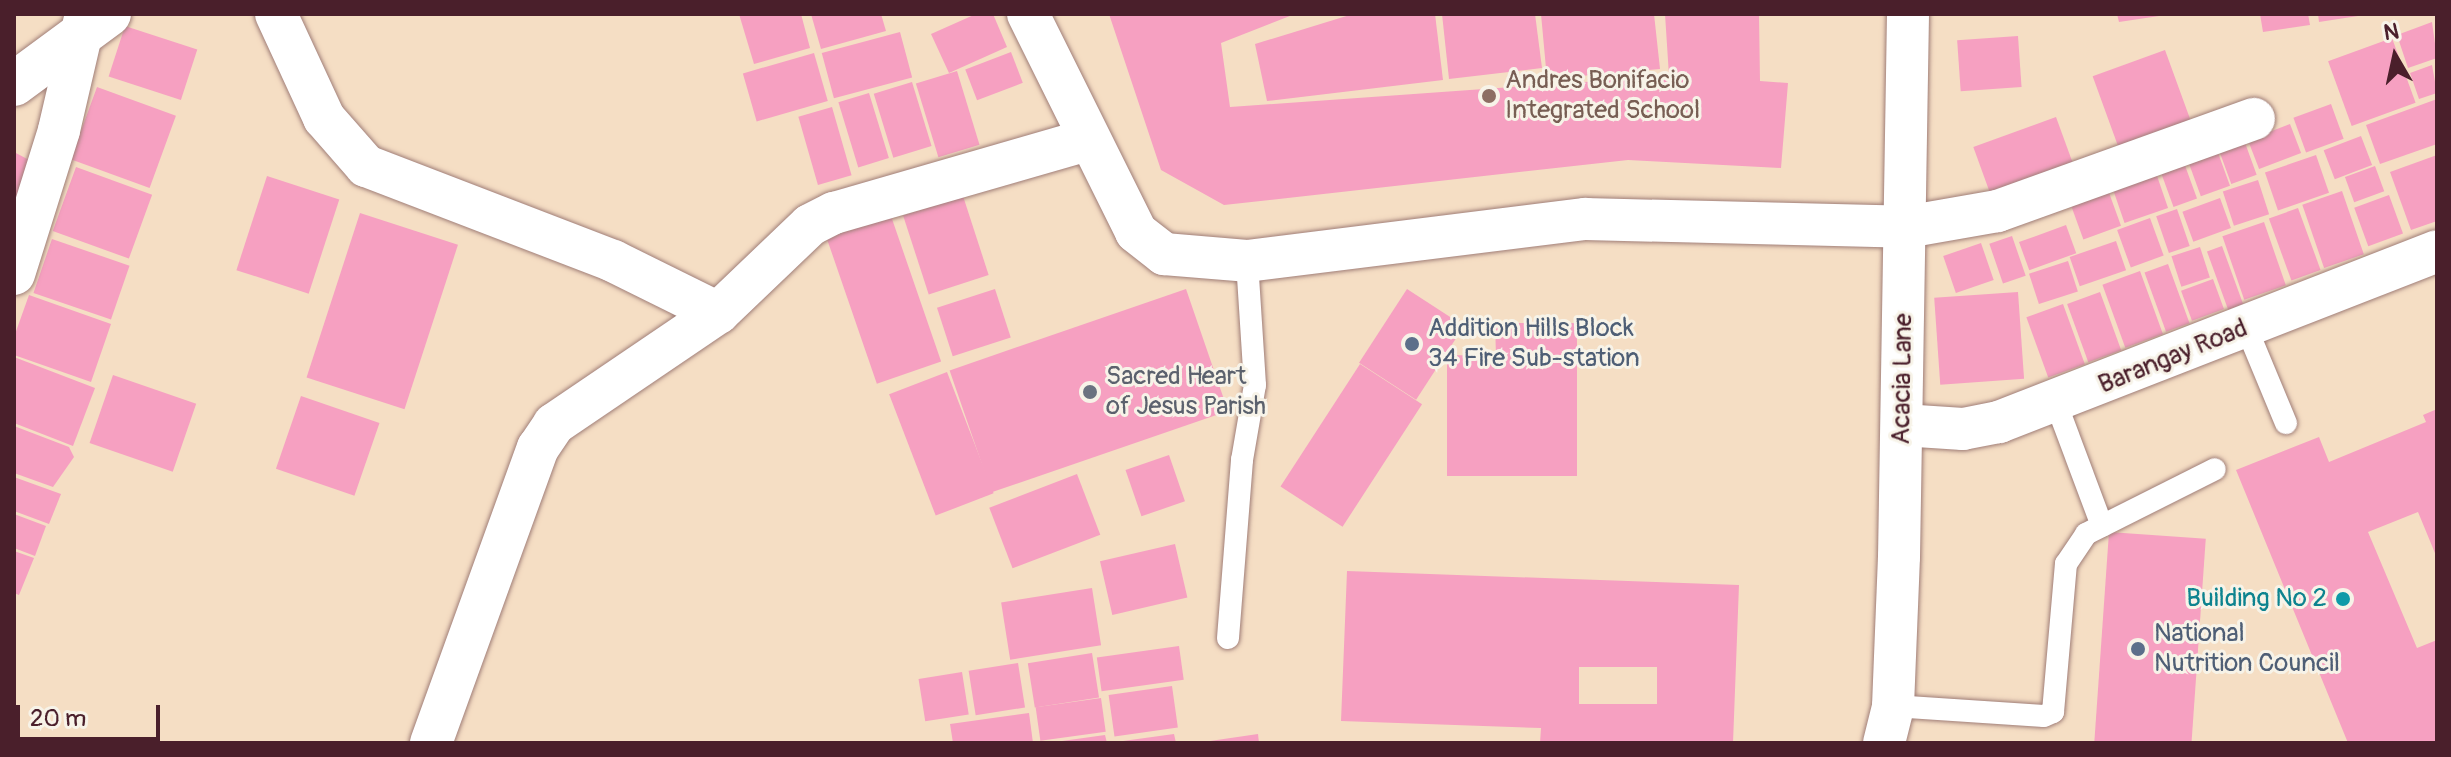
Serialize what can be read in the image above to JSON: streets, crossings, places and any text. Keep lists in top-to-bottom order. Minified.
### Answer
{"streets":{"street":["Barangay Road","Acacia Lane"]},"crossings":[["Barangay Road","Acacia Lane"]],"places":["Andres Bonifacio Integrated School","Addition Hills Block 34 Fire Sub-station","Sacred Heart of Jesus Parish","Building № 2","National Nutrition Council"],"scale_bar":"20 m","north":"top"}
